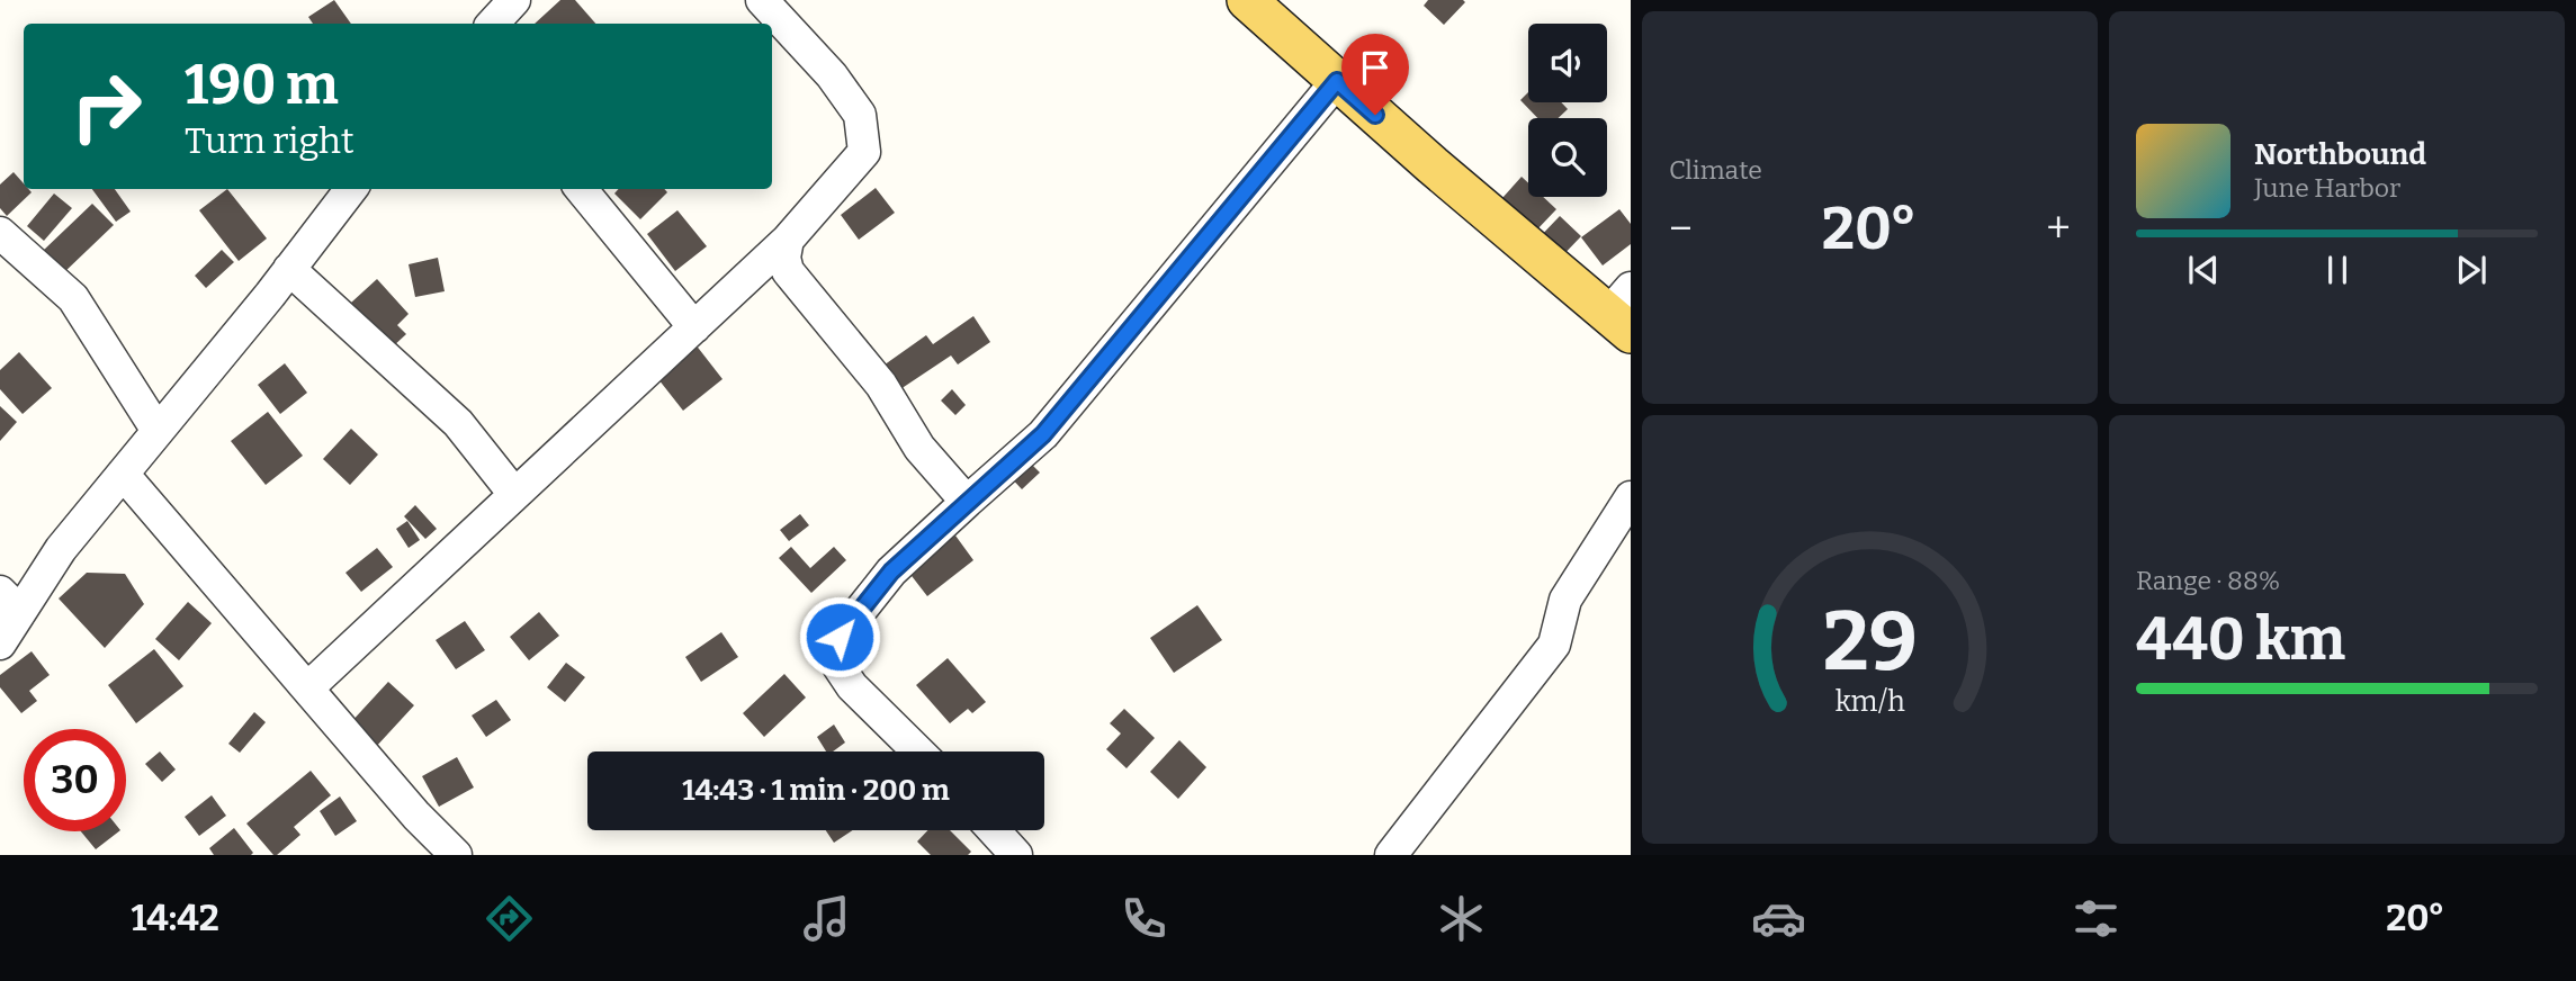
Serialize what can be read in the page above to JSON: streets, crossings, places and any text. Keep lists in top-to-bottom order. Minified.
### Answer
{"page":{"tile":["Climate",["Range · 88%","440 km"]],"turn":["190 m","Turn right"],"song":["Northbound","June Harbor"],"heat":["−","20°","+"],"limit":"30","trip":"14:43 · 1 min · 200 m","tabs":["14:42","20°"],"gauge":["29","km/h"]}}
